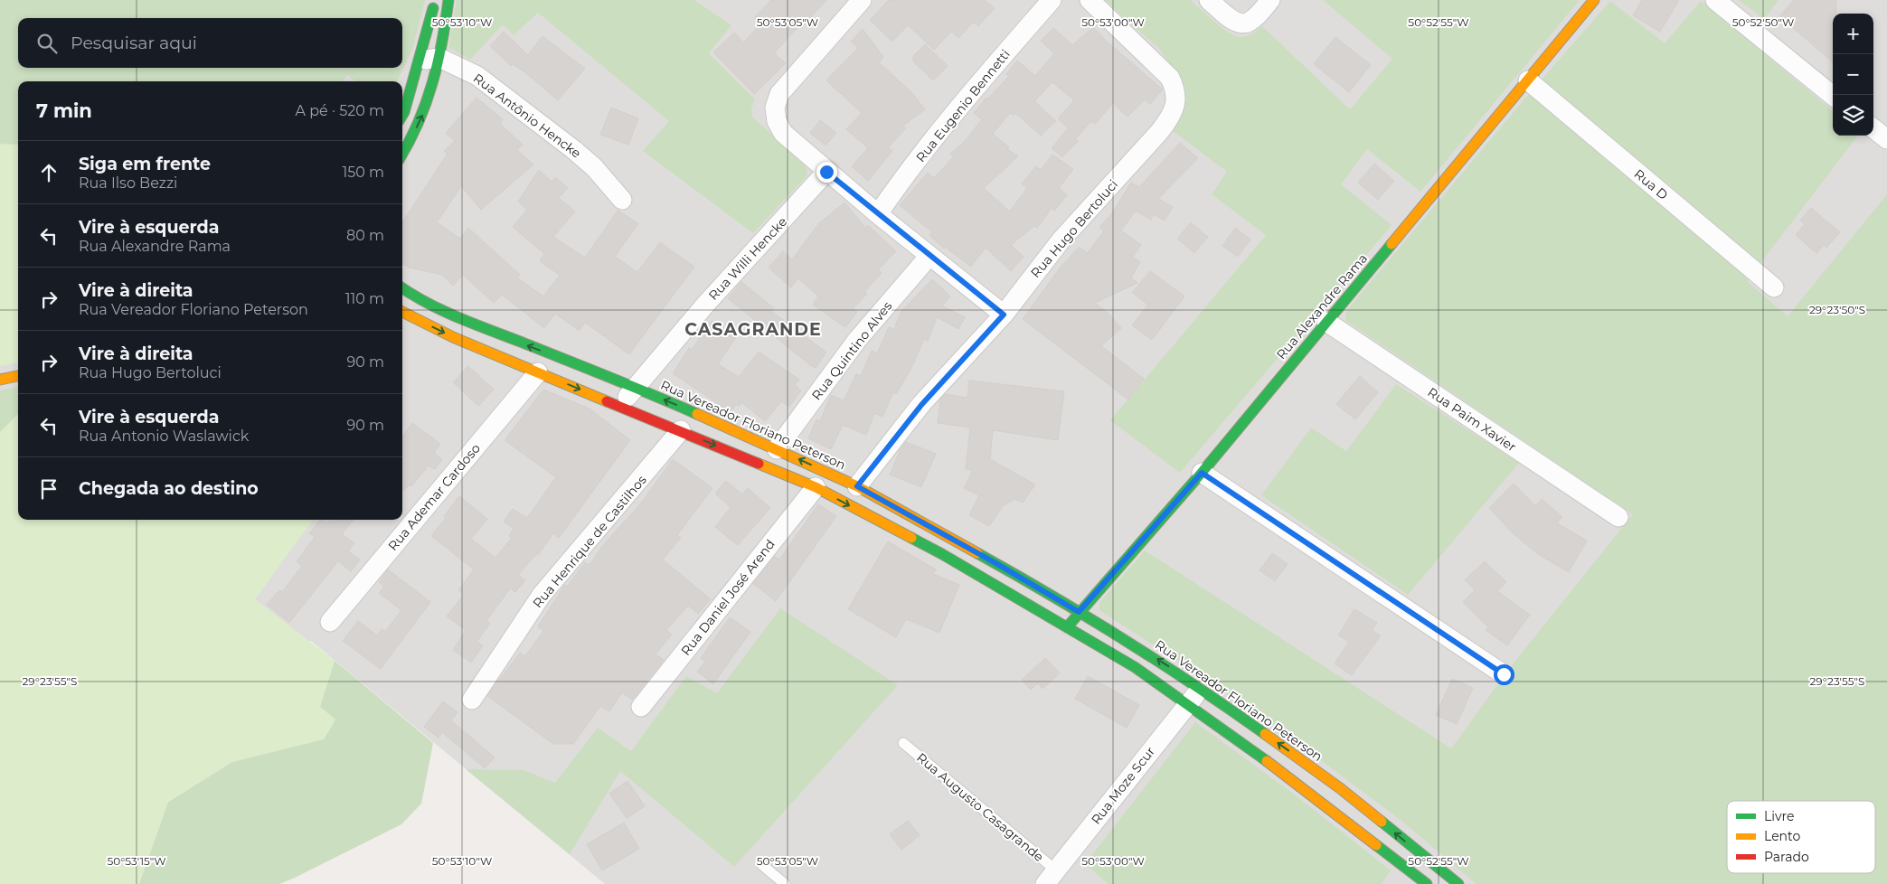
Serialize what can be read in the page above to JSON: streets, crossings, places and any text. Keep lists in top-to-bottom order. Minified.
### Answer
{"streets":{"main road":["Rua Alexandre Rama","Rua Vereador Floriano Peterson"],"street":["Rua Eugenio Bennetti","Rua Antônio Hencke","Rua D","Rua Hugo Bertoluci","Rua Willi Hencke","Rua Quintino Alves","Rua Paim Xavier","Rua Ademar Cardoso","Rua Henrique de Castilhos","Rua Daniel José Arend","Rua Moze Scur"],"lane":["Rua Augusto Casagrande"]},"crossings":[["Rua D","Rua Alexandre Rama"],["Rua Hugo Bertoluci","Rua Vereador Floriano Peterson"],["Rua Willi Hencke","Rua Vereador Floriano Peterson"],["Rua Alexandre Rama","Rua Paim Xavier"],["Rua Alexandre Rama","Rua Vereador Floriano Peterson"],["Rua Quintino Alves","Rua Vereador Floriano Peterson"],["Rua Vereador Floriano Peterson","Rua Moze Scur"],["Rua Moze Scur","Rua Augusto Casagrande"]],"districts":["CASAGRANDE"],"legend":["Livre","Lento","Parado"],"page":{"map_buttons":["+","−"],"search":"Pesquisar aqui","heading":["7 min","A pé · 520 m"],"list":[["Siga em frente","Rua Ilso Bezzi","150 m"],["Vire à esquerda","Rua Alexandre Rama","80 m"],["Vire à direita","Rua Vereador Floriano Peterson","110 m"],["Vire à direita","Rua Hugo Bertoluci","90 m"],["Vire à esquerda","Rua Antonio Waslawick","90 m"],"Chegada ao destino"]},"coordinates":["50°53'10\"W","50°53'05\"W","50°53'00\"W","50°52'55\"W","50°52'50\"W","29°23'50\"S","29°23'55\"S","50°53'15\"W"]}
